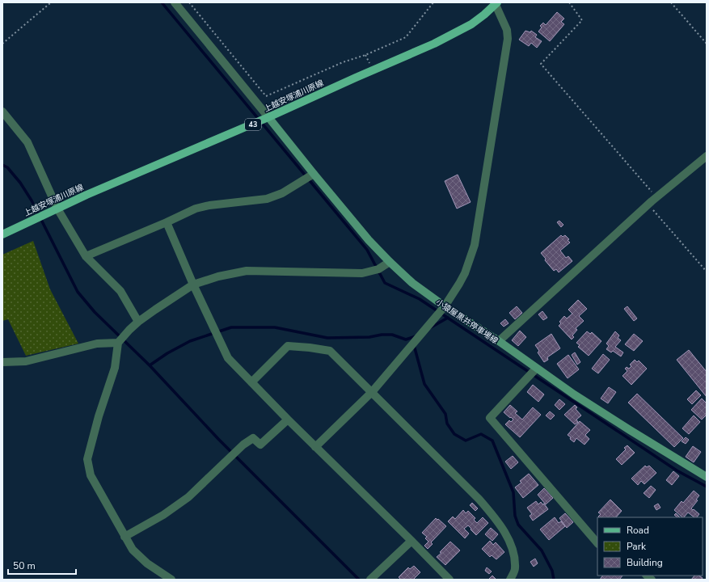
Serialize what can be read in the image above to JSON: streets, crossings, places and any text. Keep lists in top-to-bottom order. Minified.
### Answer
{"streets":{"main road":["上越安塚浦川原線","43","小猿屋黒井停車場線"]},"crossings":[["上越安塚浦川原線","小猿屋黒井停車場線"]],"legend":["Road","Park","Building"],"scale_bar":"50 m"}
